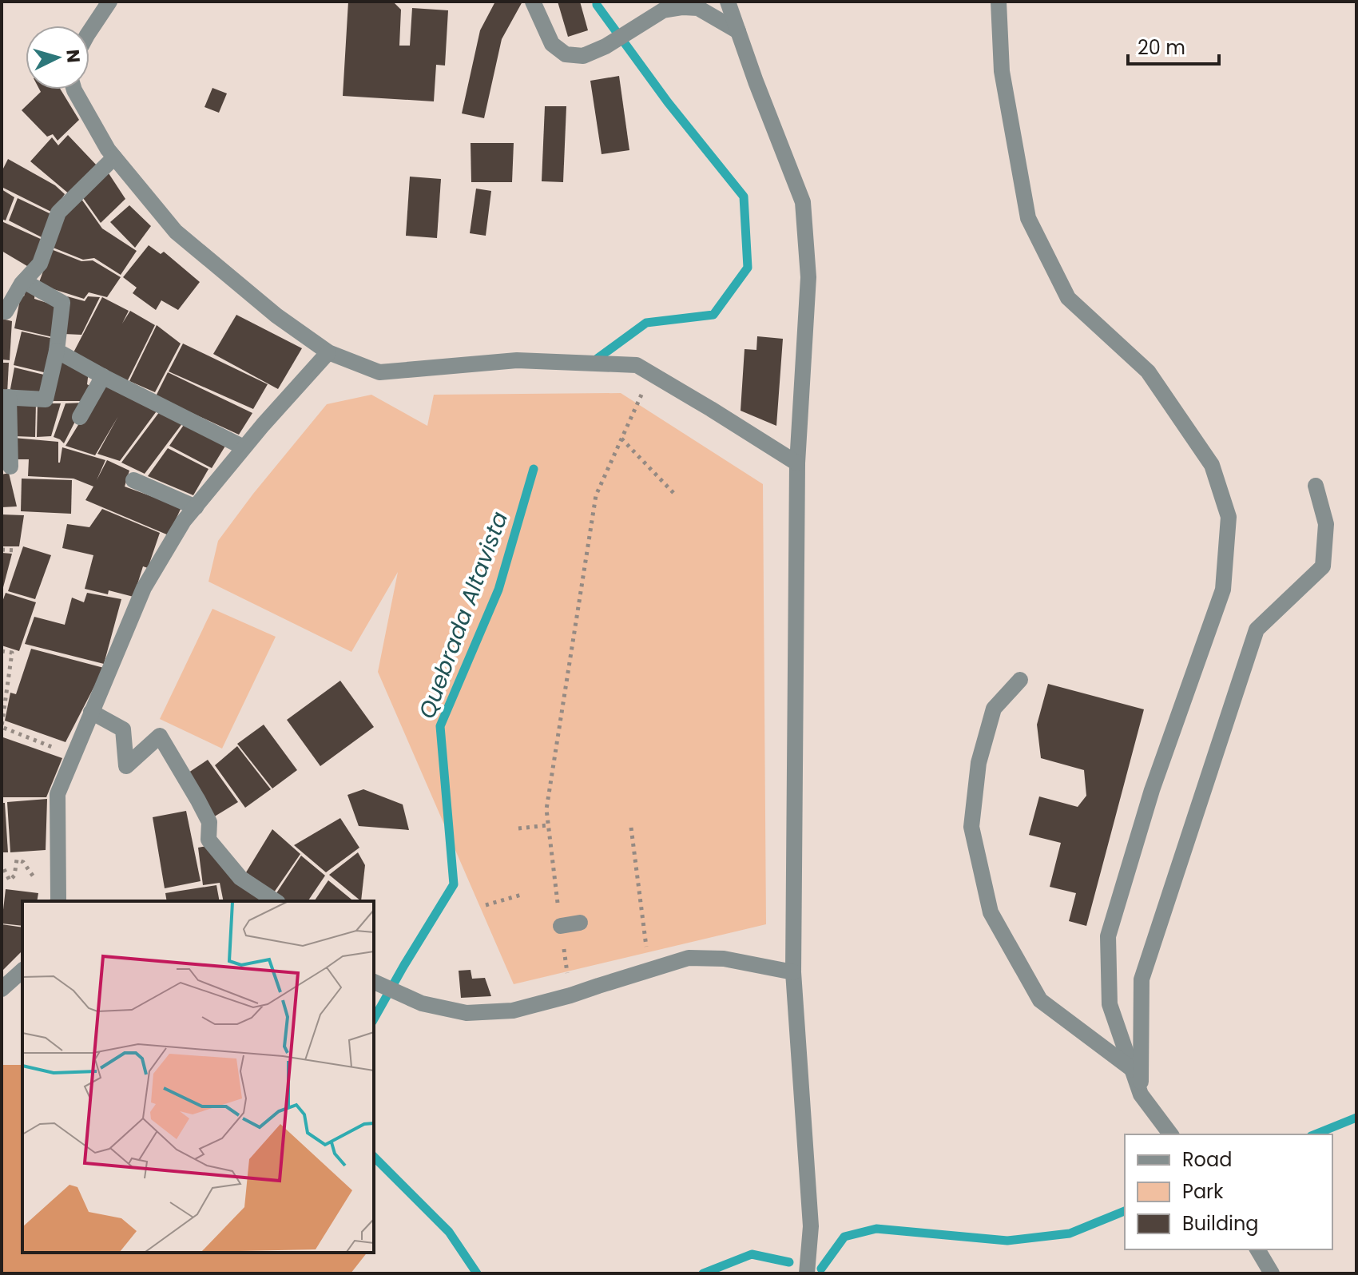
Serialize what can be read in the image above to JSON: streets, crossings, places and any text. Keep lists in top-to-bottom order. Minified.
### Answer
{"water":["Quebrada Altavista"],"legend":["Road","Park","Building"],"scale_bar":"20 m","north":"right"}
